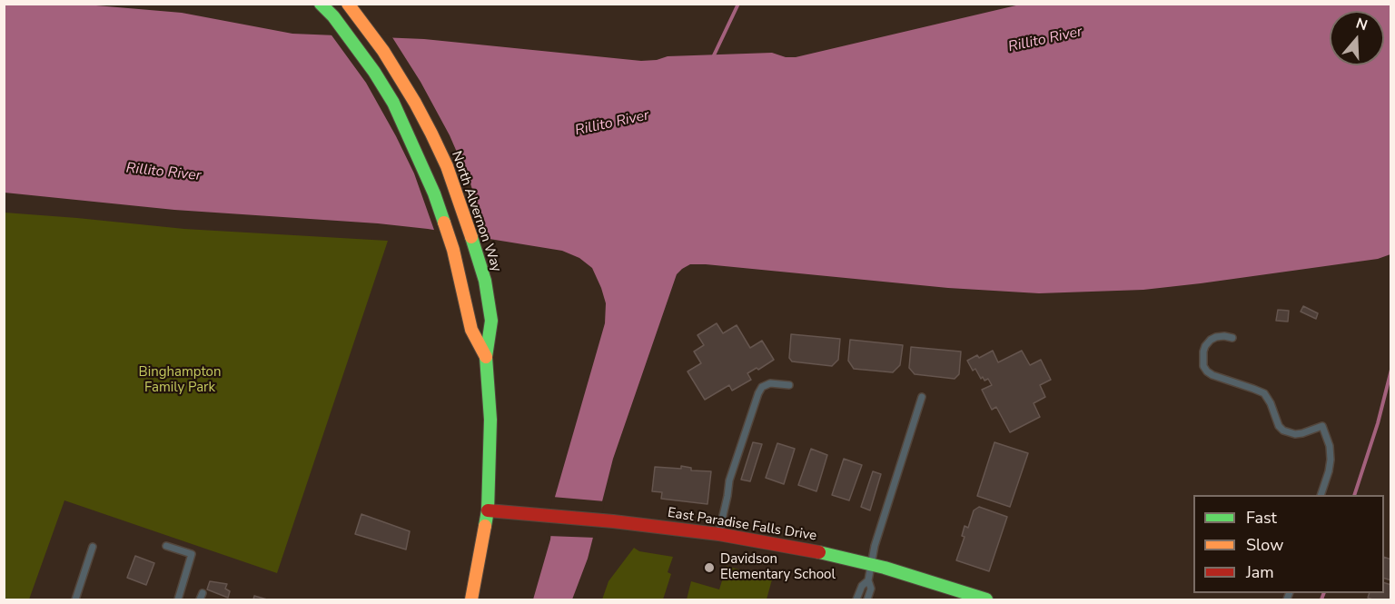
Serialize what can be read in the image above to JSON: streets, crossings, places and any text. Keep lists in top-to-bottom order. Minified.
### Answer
{"streets":{"main road":["North Alvernon Way","East Paradise Falls Drive"]},"crossings":[["North Alvernon Way","East Paradise Falls Drive"]],"water":["Rillito River"],"parks":["Binghampton Family Park"],"places":["Davidson Elementary School"],"legend":["Fast","Slow","Jam"],"north":"top"}
